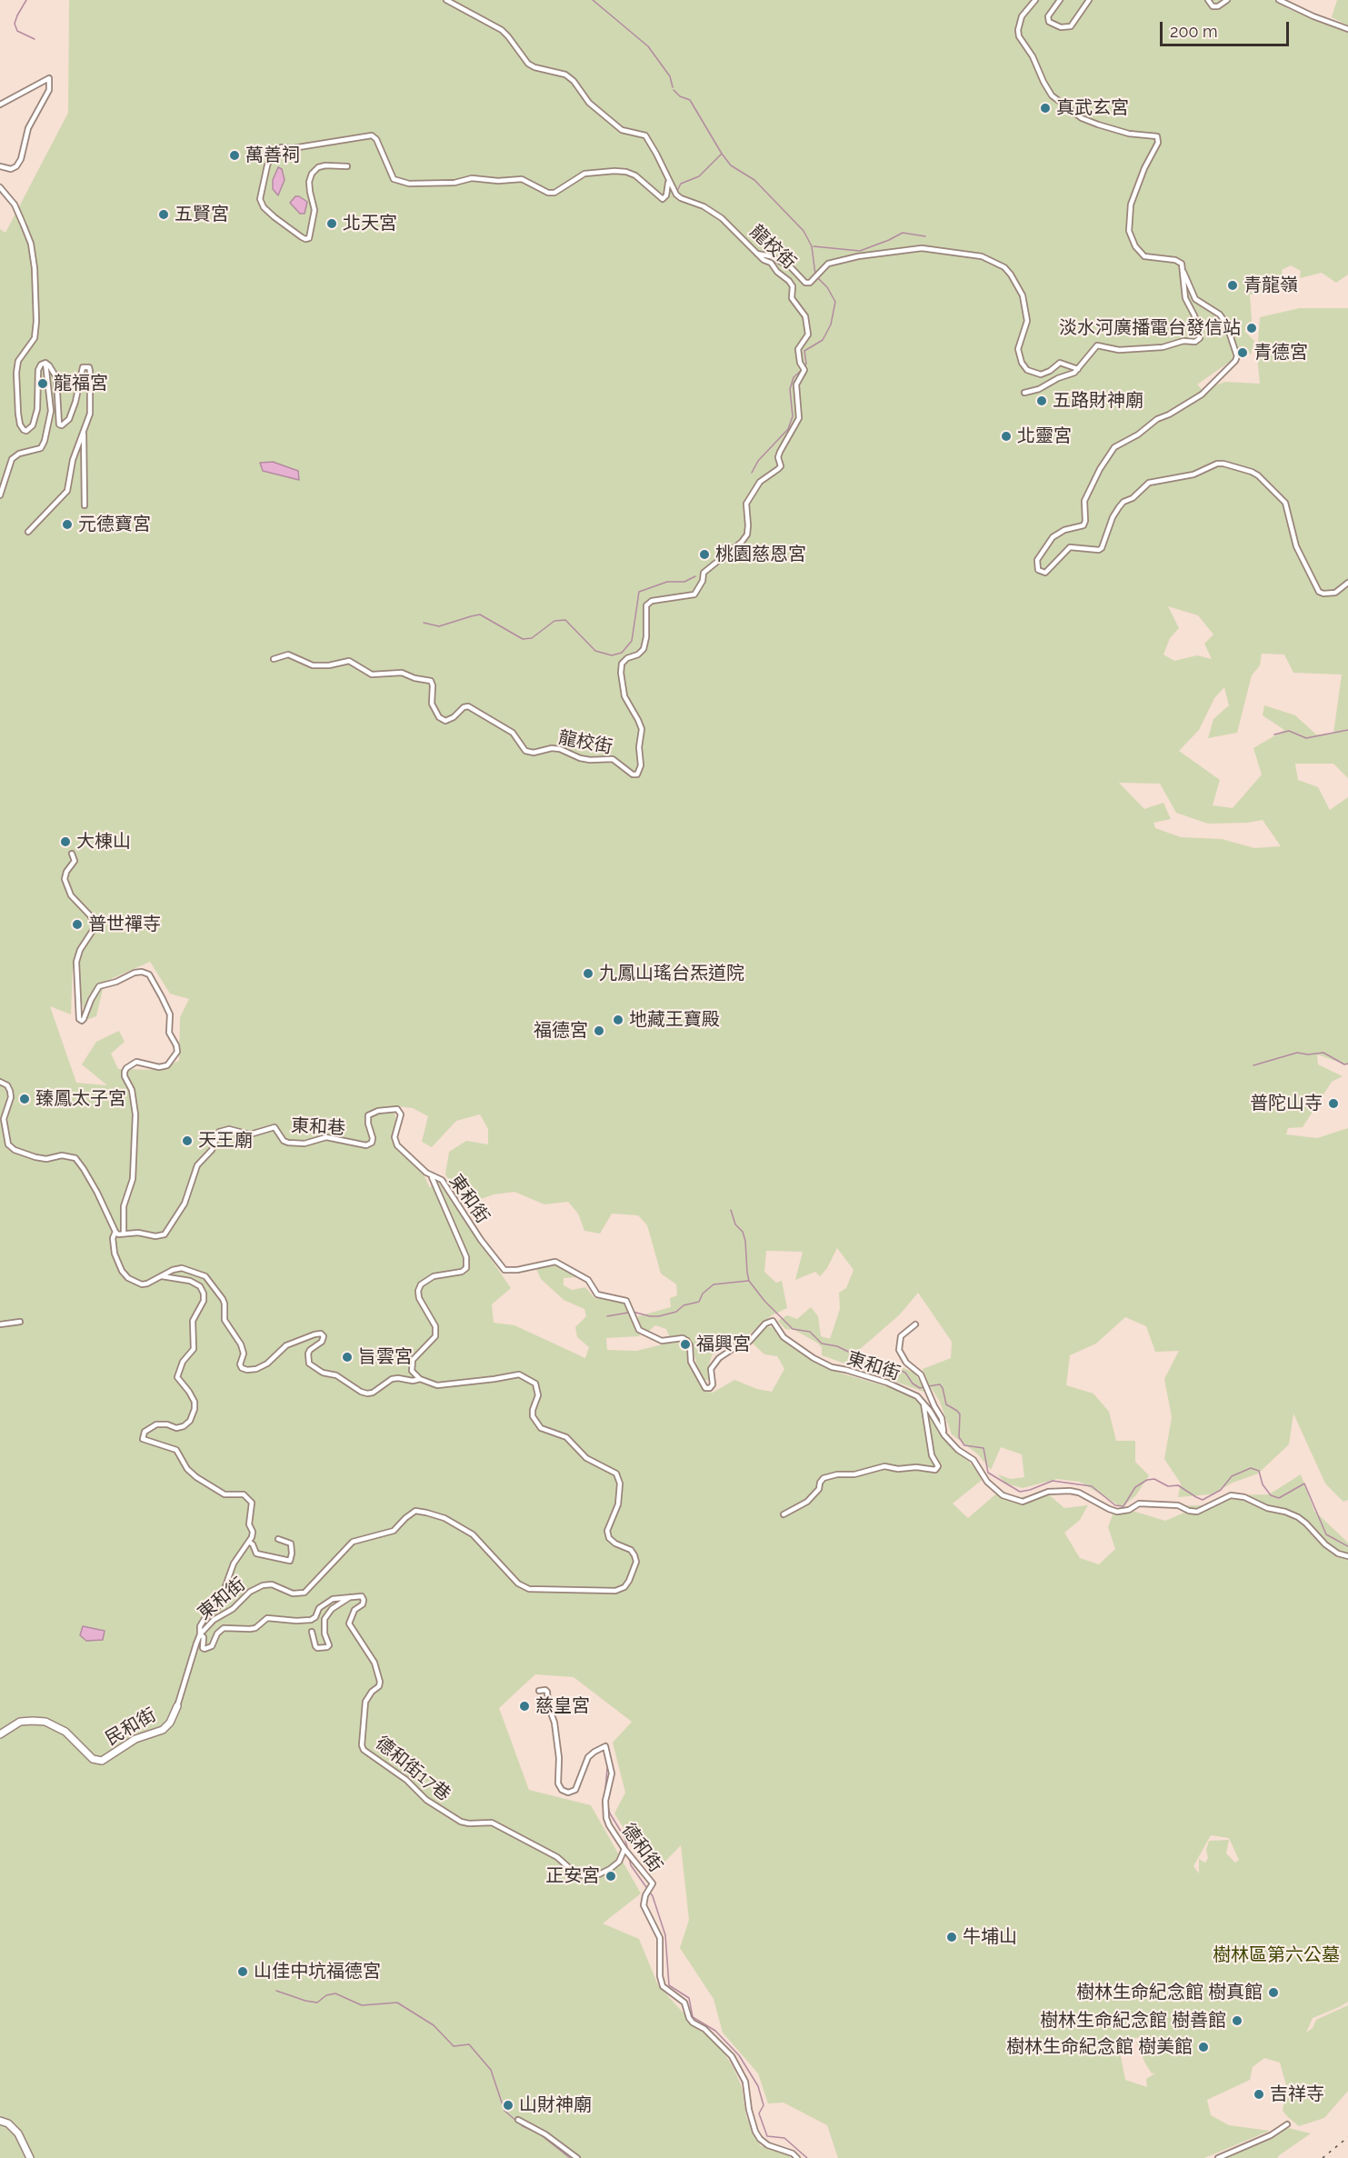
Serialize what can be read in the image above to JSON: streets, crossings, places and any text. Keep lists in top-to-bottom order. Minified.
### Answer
{"streets":{"street":["龍校街","東和巷","東和街","民和街","德和街17巷","德和街"]},"crossings":[["東和巷","東和街"],["東和街","民和街"],["德和街17巷","德和街"]],"parks":["樹林區第六公墓"],"places":["真武玄宮","萬善祠","五賢宮","北天宮","青龍嶺","淡水河廣播電台發信站","青德宮","龍福宮","五路財神廟","北靈宮","元德寶宮","桃園慈恩宮","大棟山","普世禪寺","九鳳山瑤台炁道院","地藏王寶殿","福德宮","臻鳳太子宮","普陀山寺","天王廟","福興宮","旨雲宮","慈皇宮","正安宮","牛埔山","山佳中坑福德宮","樹林生命紀念館 樹真館","樹林生命紀念館 樹善館","樹林生命紀念館 樹美館","吉祥寺","山財神廟"],"scale_bar":"200 m"}
